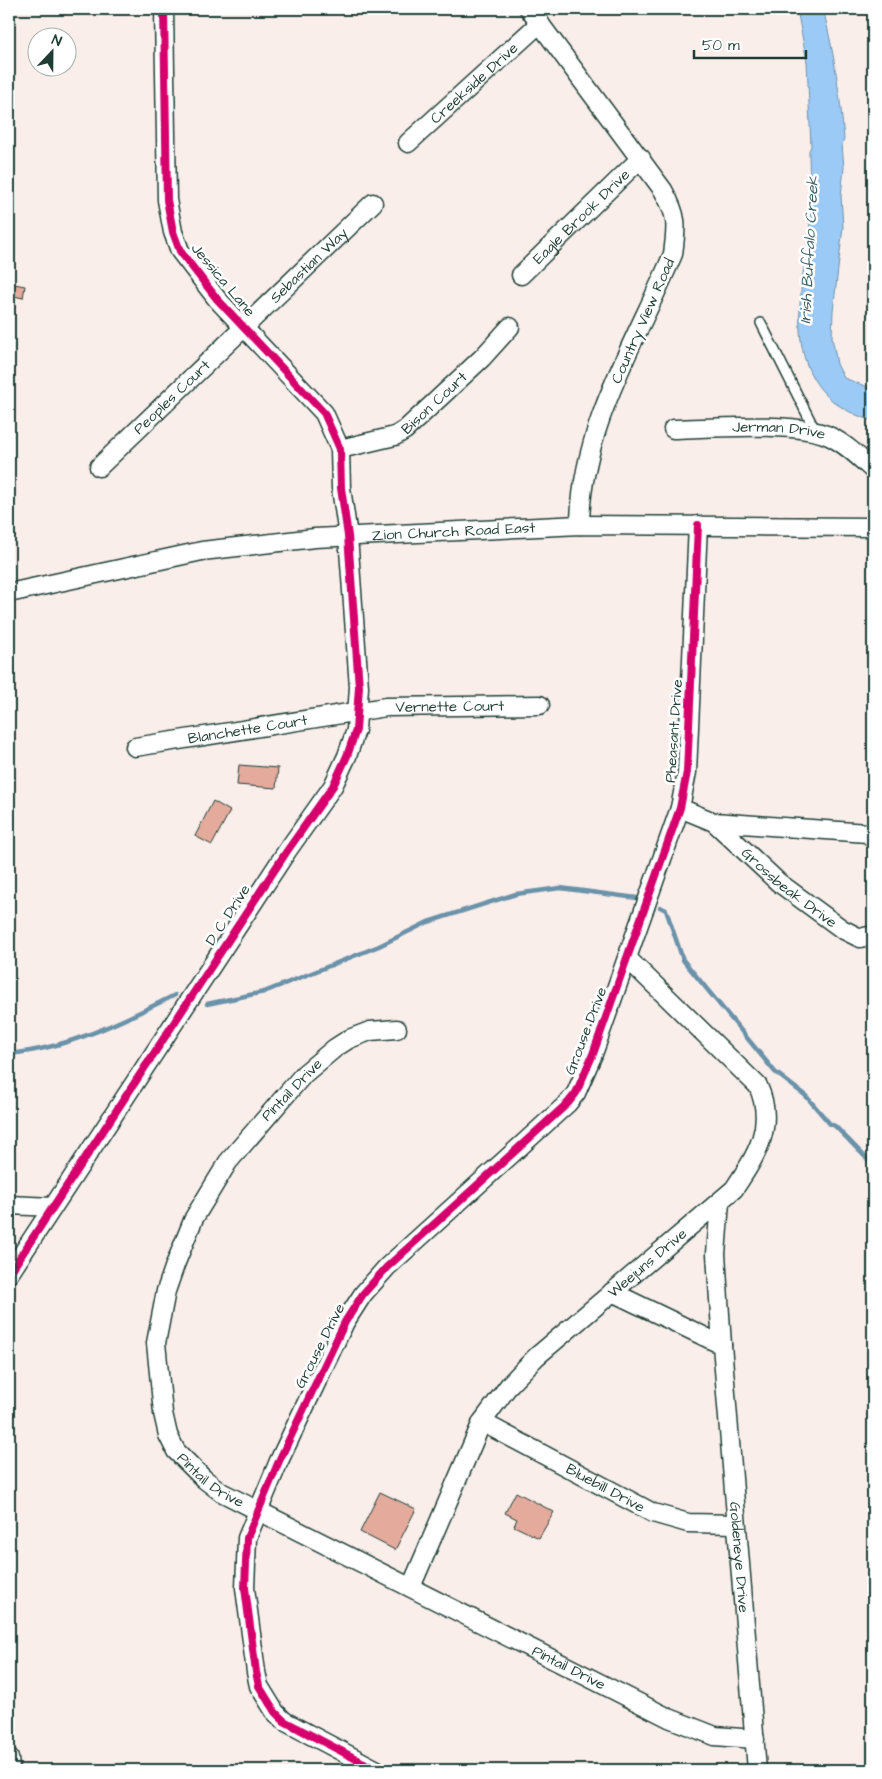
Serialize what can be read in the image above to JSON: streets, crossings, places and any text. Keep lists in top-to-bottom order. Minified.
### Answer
{"streets":{"street":["Creekside Drive","Eagle Brook Drive","Sebastian Way","Jessica Lane","Country View Road","Peoples Court","Bison Court","Jerman Drive","Zion Church Road East","Vernette Court","Blanchette Court","Pheasant Drive","Grossbeak Drive","D C Drive","Grouse Drive","Pintail Drive","Weejuns Drive","Bluebill Drive","Goldeneye Drive"]},"crossings":[["Creekside Drive","Country View Road"],["Eagle Brook Drive","Country View Road"],["Sebastian Way","Jessica Lane"],["Sebastian Way","Peoples Court"],["Jessica Lane","Peoples Court"],["Jessica Lane","Bison Court"],["Jessica Lane","Zion Church Road East"],["Jessica Lane","D C Drive"],["Country View Road","Zion Church Road East"],["Zion Church Road East","Pheasant Drive"],["Zion Church Road East","D C Drive"],["Vernette Court","Blanchette Court"],["Vernette Court","D C Drive"],["Blanchette Court","D C Drive"],["Pheasant Drive","Grossbeak Drive"],["Pheasant Drive","Grouse Drive"],["Pheasant Drive","Weejuns Drive"],["Grouse Drive","Pintail Drive"],["Grouse Drive","Weejuns Drive"],["Pintail Drive","Weejuns Drive"],["Pintail Drive","Goldeneye Drive"],["Weejuns Drive","Bluebill Drive"],["Weejuns Drive","Goldeneye Drive"],["Bluebill Drive","Goldeneye Drive"]],"water":["Irish Buffalo Creek"],"scale_bar":"50 m","north":"top"}
